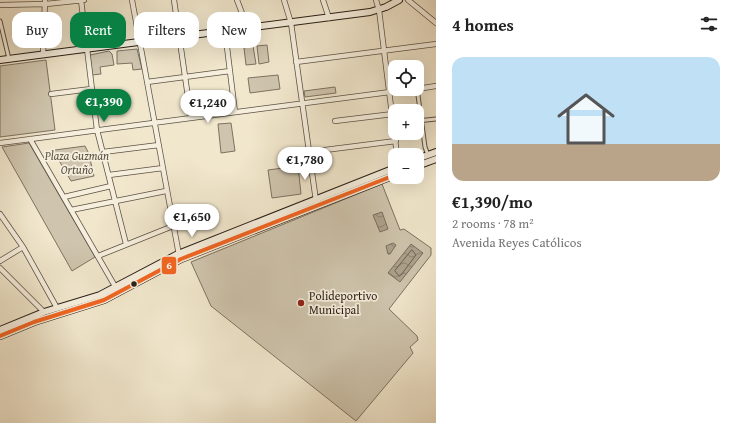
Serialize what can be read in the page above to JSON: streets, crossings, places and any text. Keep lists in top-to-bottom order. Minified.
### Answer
{"parks":["Plaza Guzmán Ortuño"],"places":["Polideportivo Municipal"],"lines":["transit line 6"],"page":{"heading":"4 homes","chip":["Buy","Rent","Filters","New"],"list":[{"name":"€1,390/mo","note":"2 rooms · 78 m² · Avenida Reyes Católicos"}],"map_buttons":["+","−"],"price":["€1,390","€1,240","€1,780","€1,650"]}}
